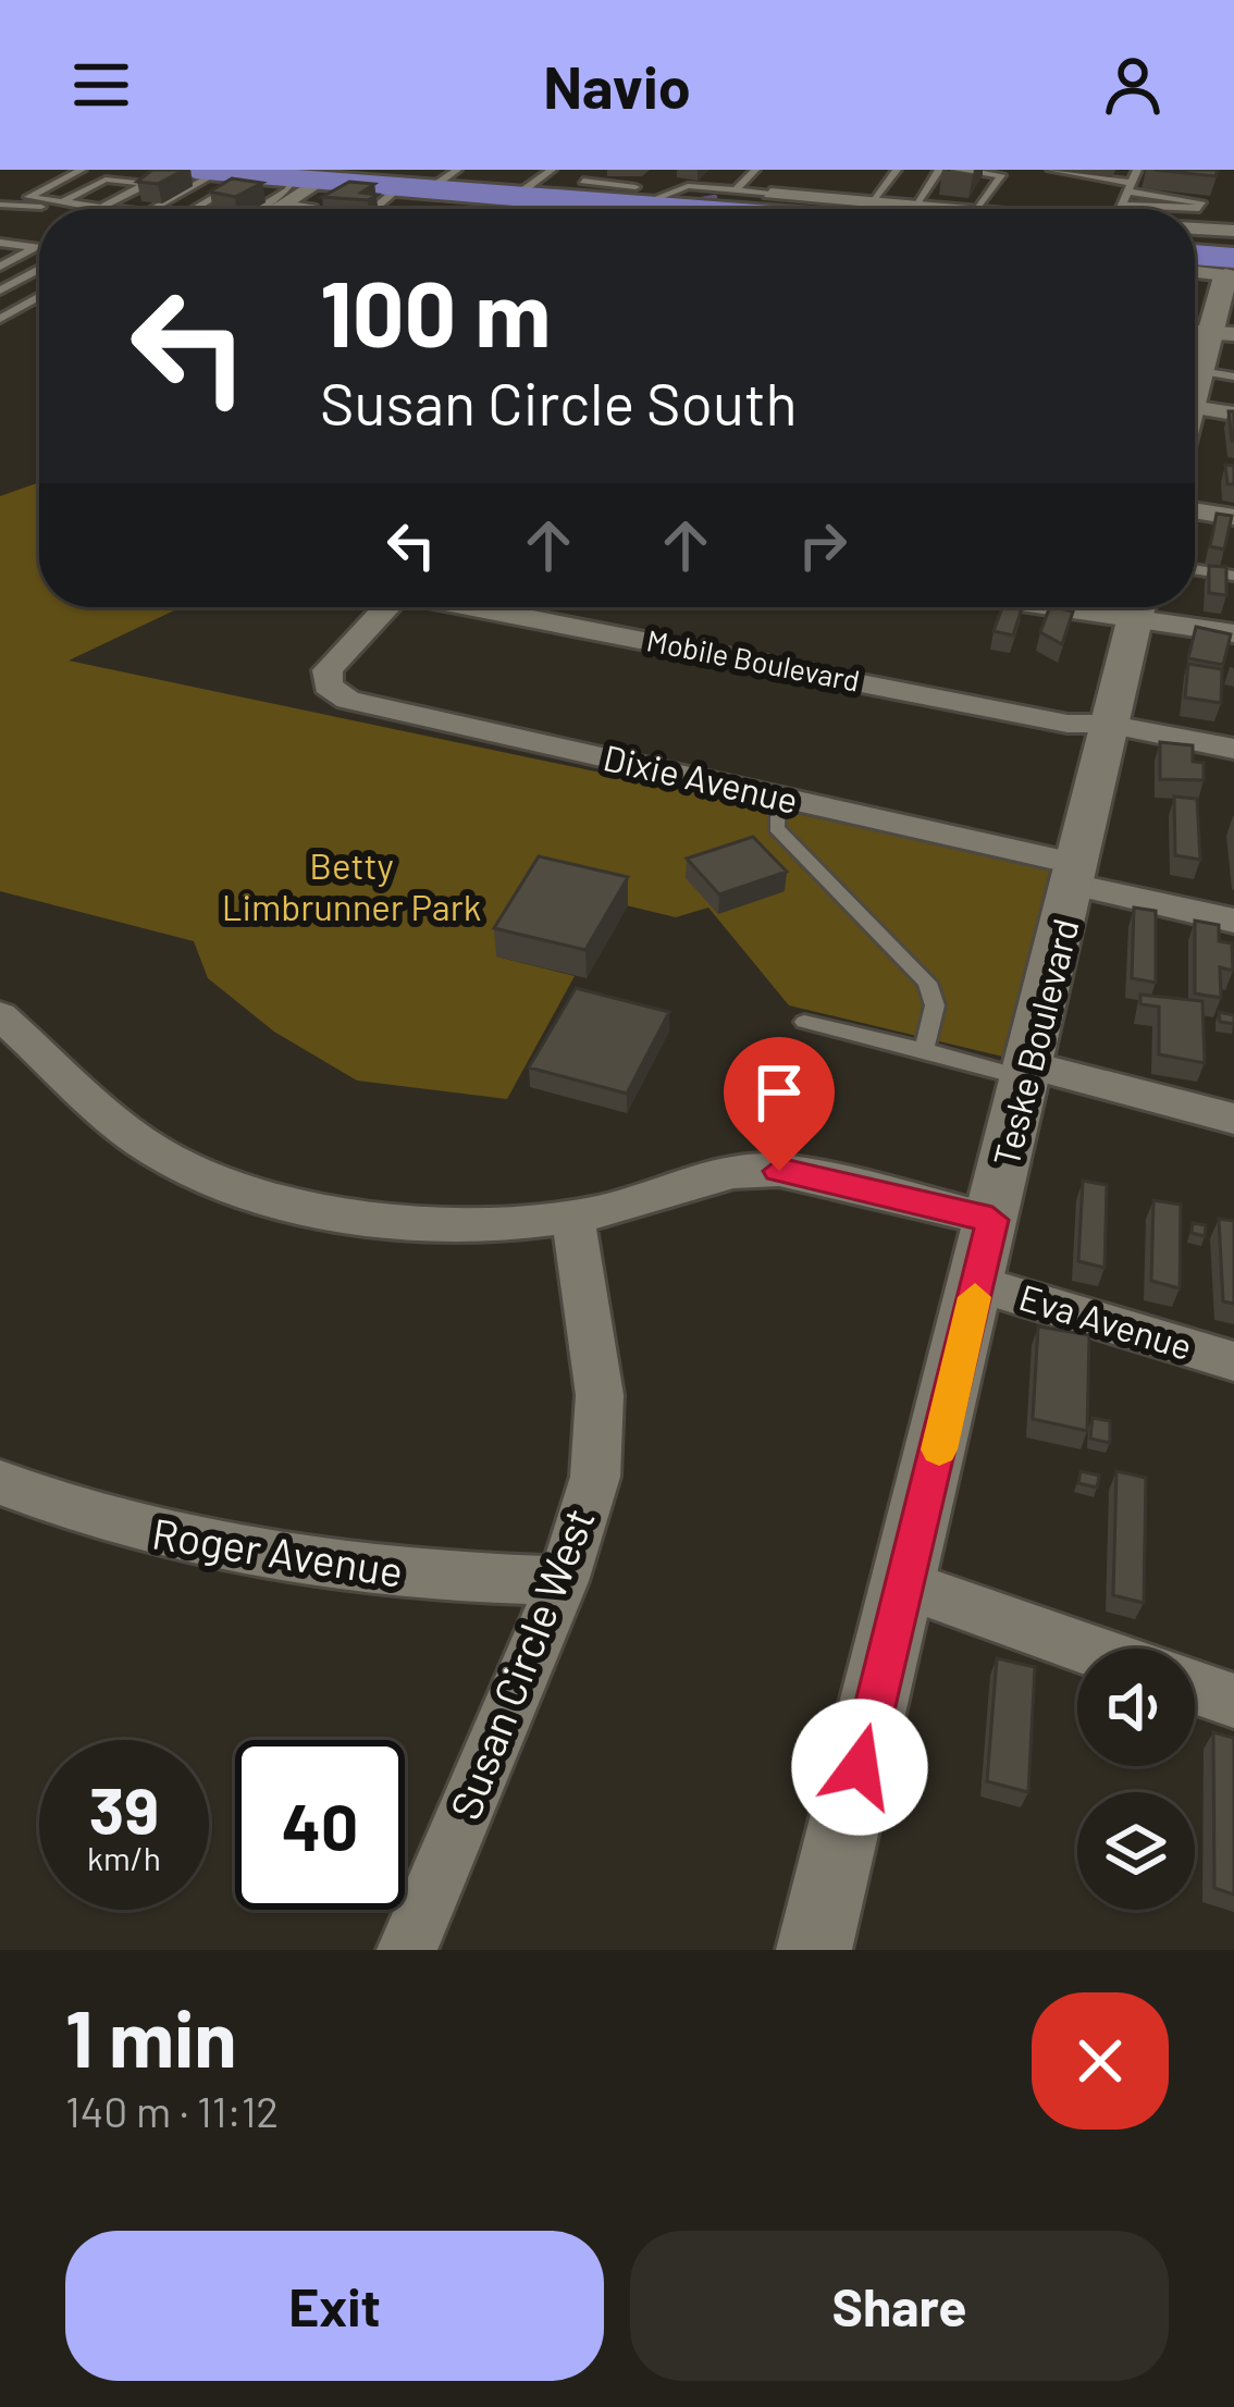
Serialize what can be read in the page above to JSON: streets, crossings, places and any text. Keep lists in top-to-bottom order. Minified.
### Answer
{"streets":{"street":["Mobile Boulevard","Dixie Avenue","Teske Boulevard","Eva Avenue","Roger Avenue","Susan Circle West"]},"crossings":[["Mobile Boulevard","Teske Boulevard"],["Dixie Avenue","Teske Boulevard"],["Teske Boulevard","Eva Avenue"],["Roger Avenue","Susan Circle West"]],"parks":["Betty Limbrunner Park"],"page":{"header":"Navio","turn":["100 m","Susan Circle South"],"speed":"39 km/h","limit":"40","heading":["1 min","140 m · 11:12"],"buttons":["Exit","Share"]}}
